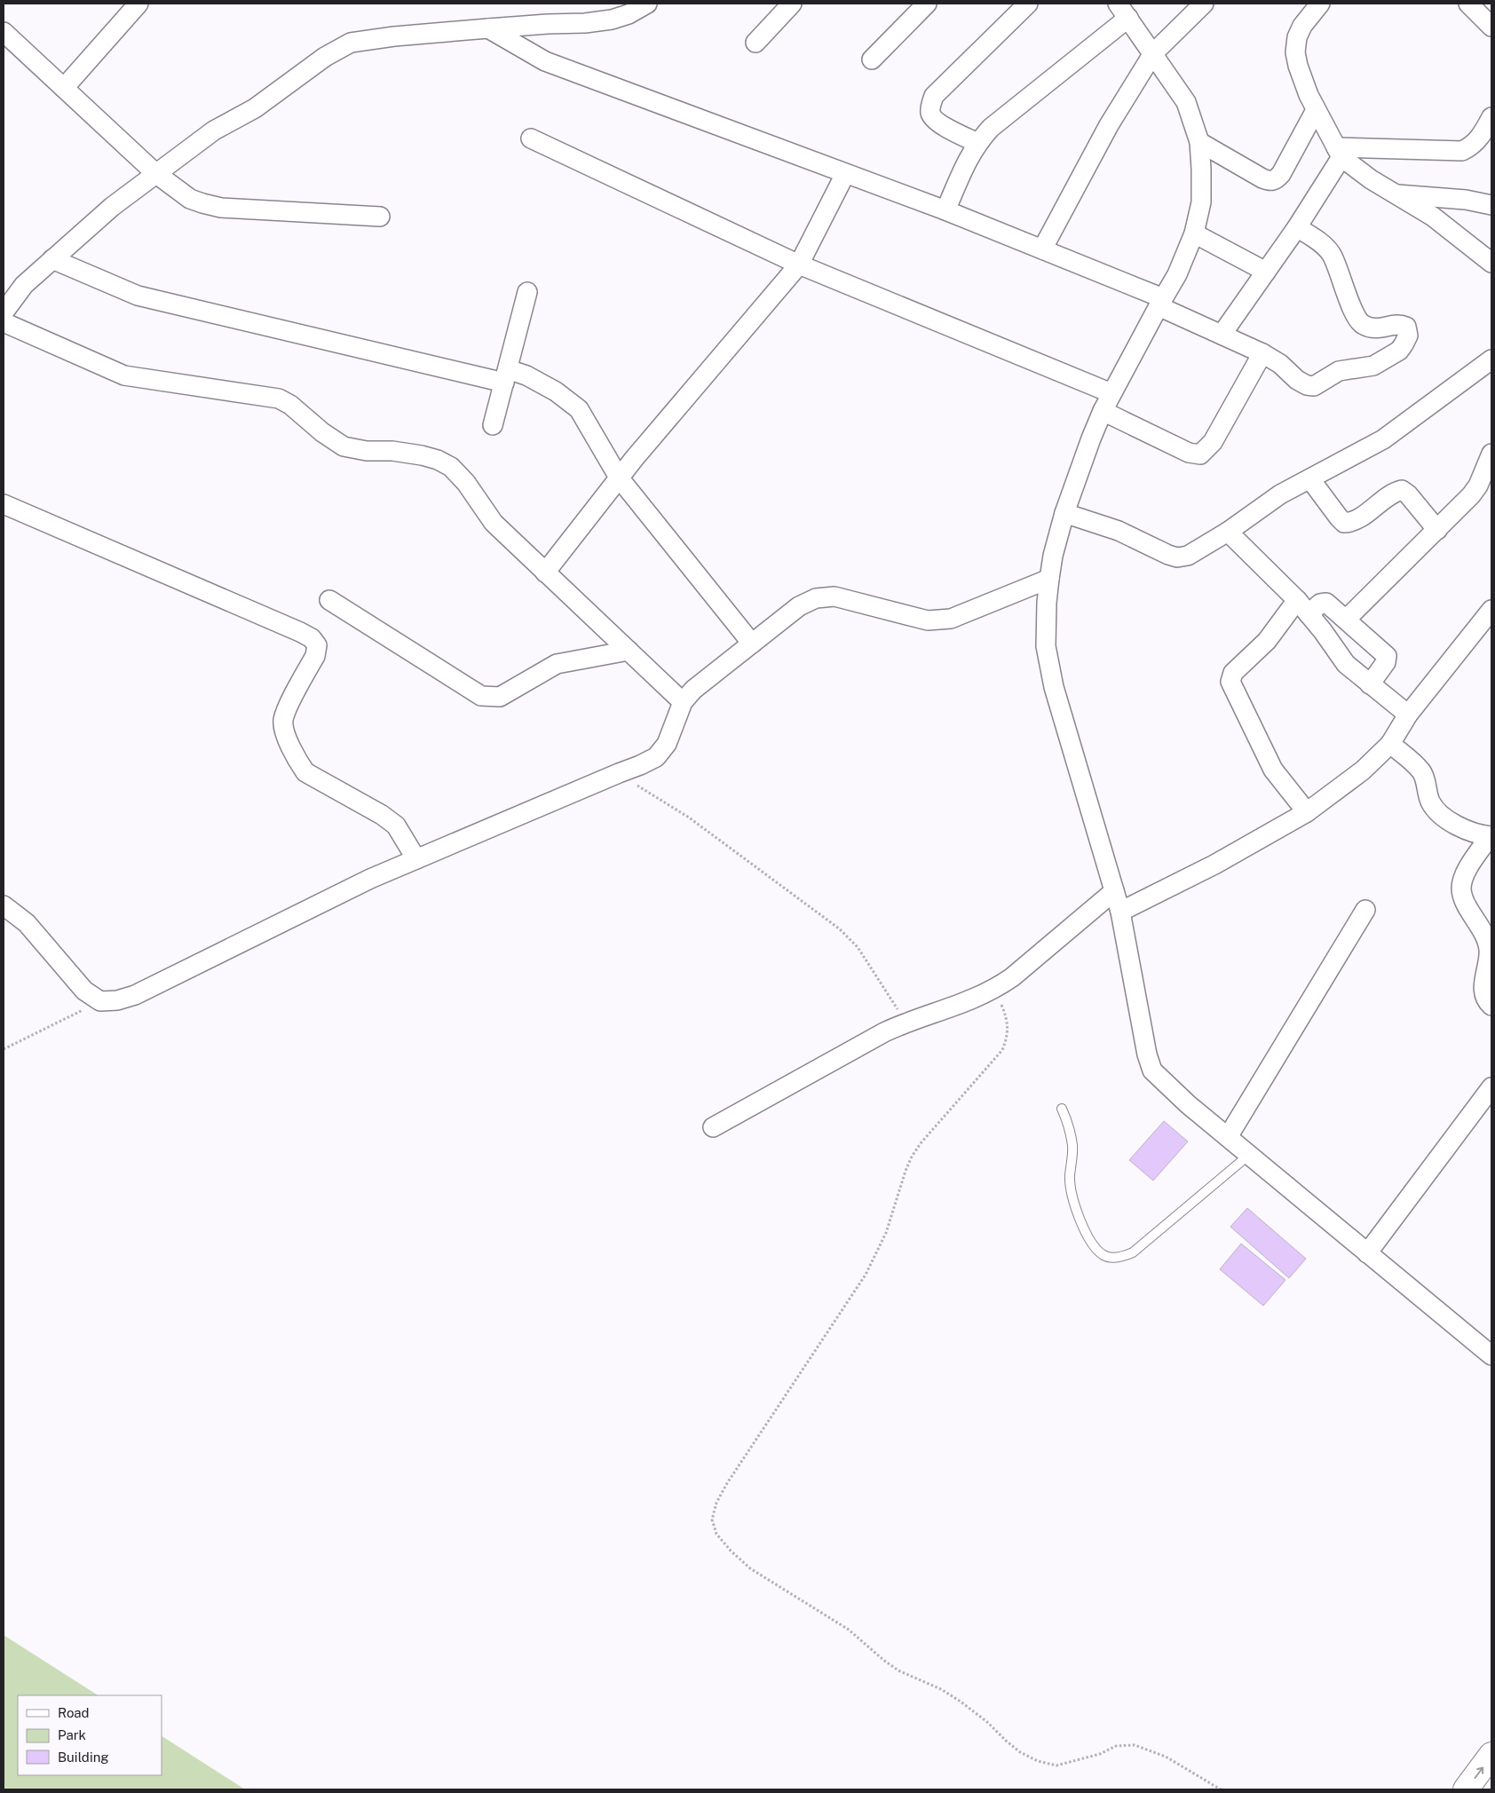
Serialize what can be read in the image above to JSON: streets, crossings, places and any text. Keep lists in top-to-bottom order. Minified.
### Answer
{"legend":["Road","Park","Building"]}
